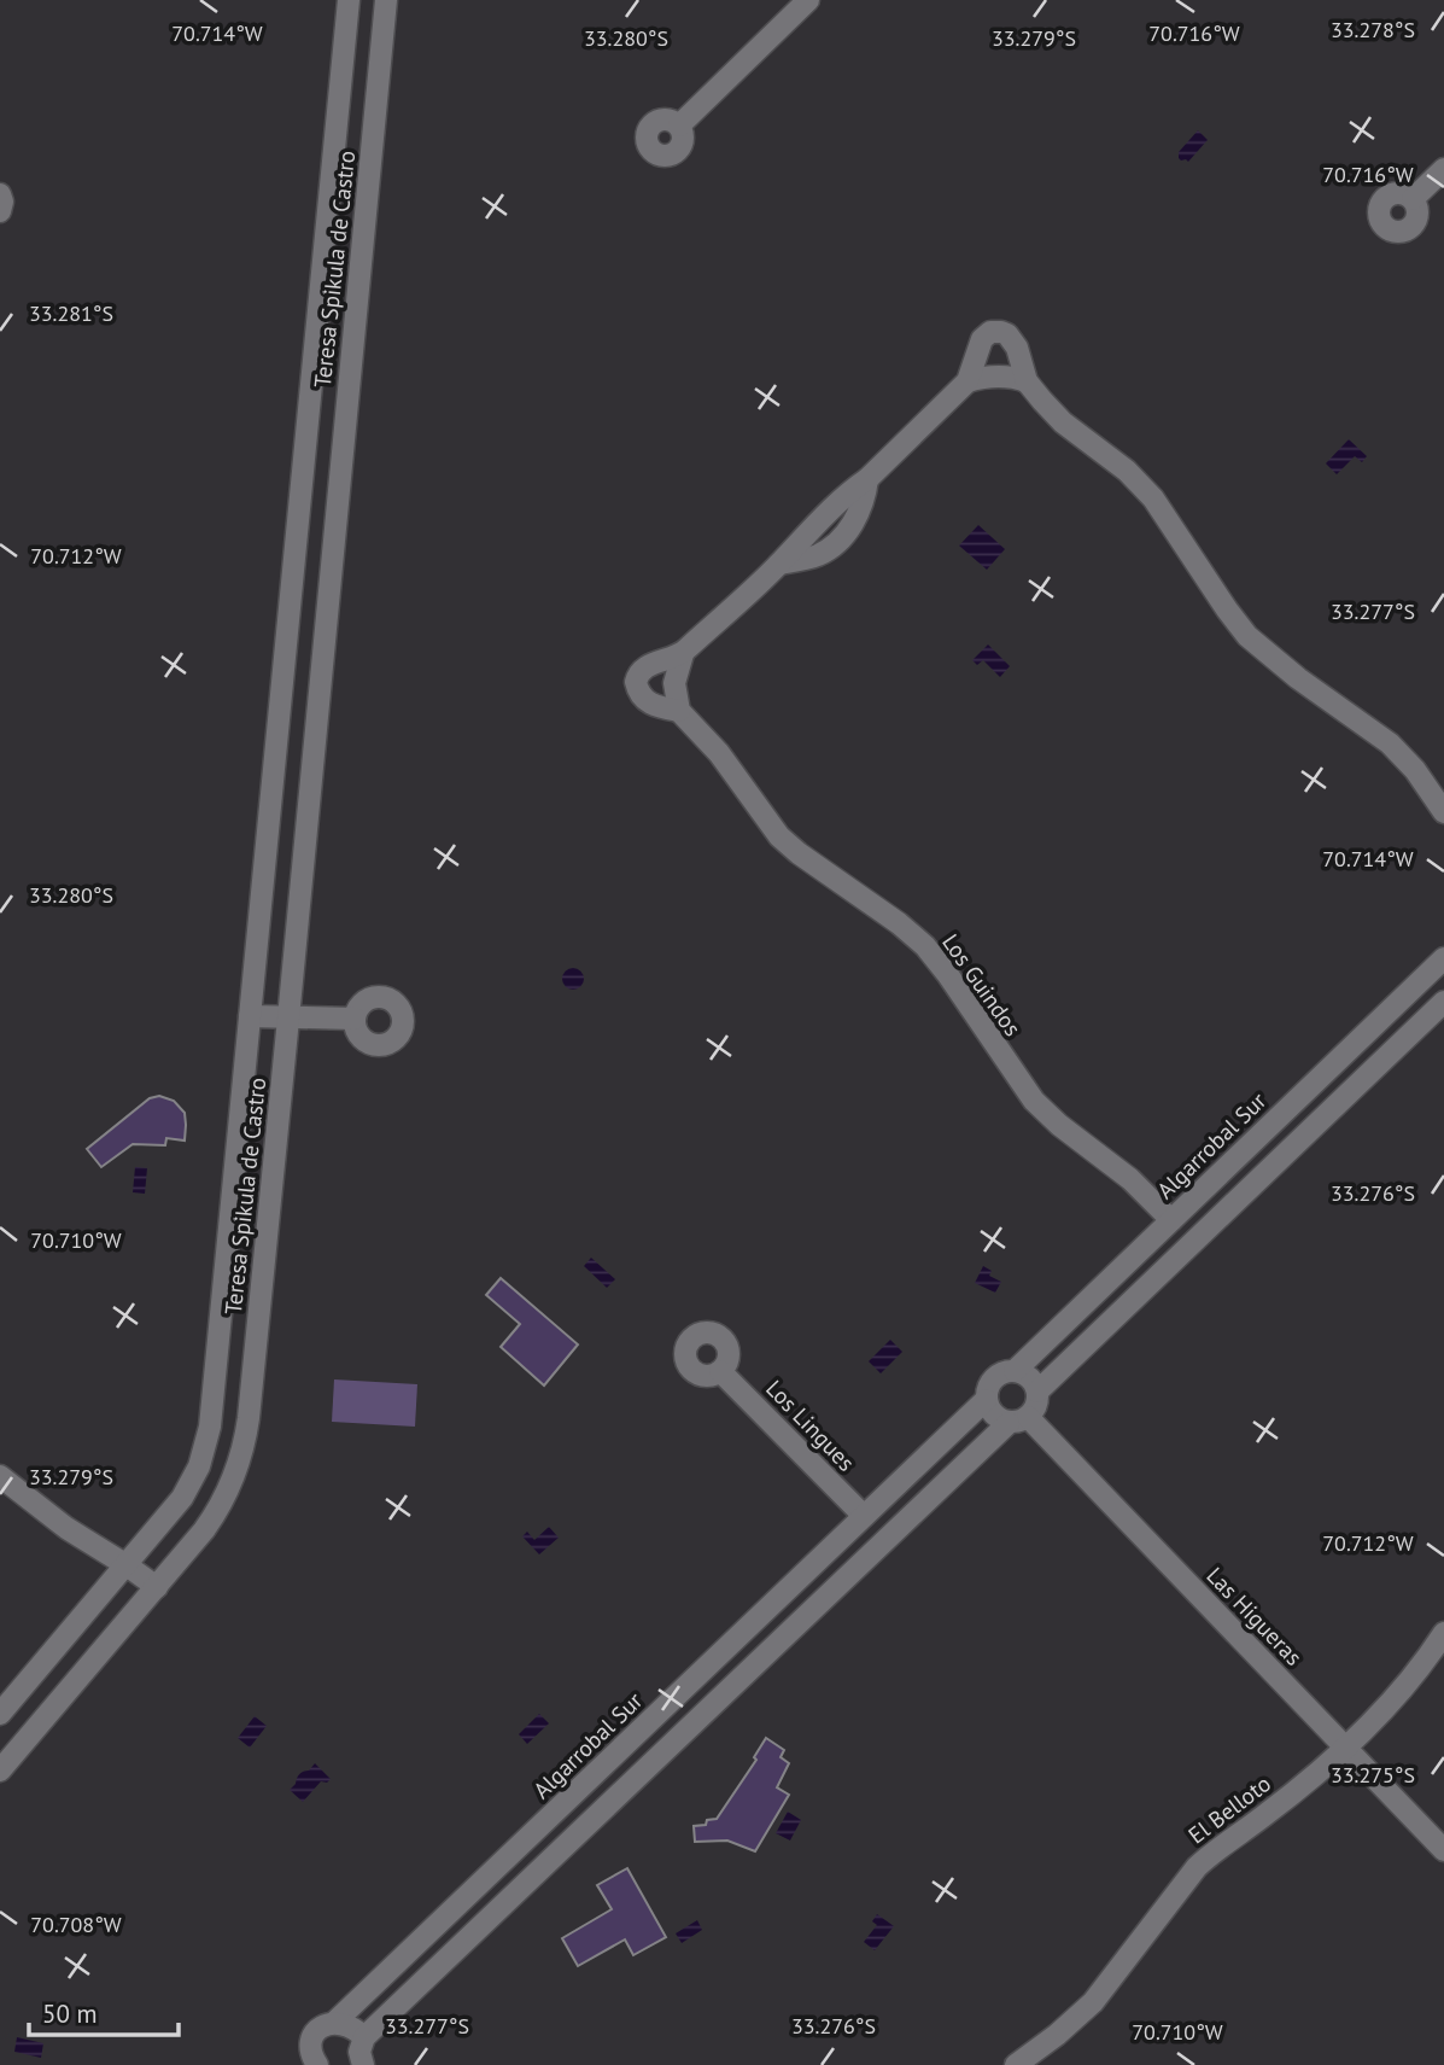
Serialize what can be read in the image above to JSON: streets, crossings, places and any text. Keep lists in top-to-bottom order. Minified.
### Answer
{"streets":{"street":["Teresa Spikula de Castro","Los Guindos","Algarrobal Sur","Los Lingues","Las Higueras","El Belloto"]},"crossings":[["Los Guindos","Algarrobal Sur"],["Algarrobal Sur","Los Lingues"],["Algarrobal Sur","Las Higueras"],["Las Higueras","El Belloto"]],"scale_bar":"50 m","coordinates":["33.278°S","70.714°W","70.716°W","33.280°S","33.279°S","33.281°S","70.712°W","33.277°S","33.276°S","70.710°W","33.275°S","70.708°W"]}
